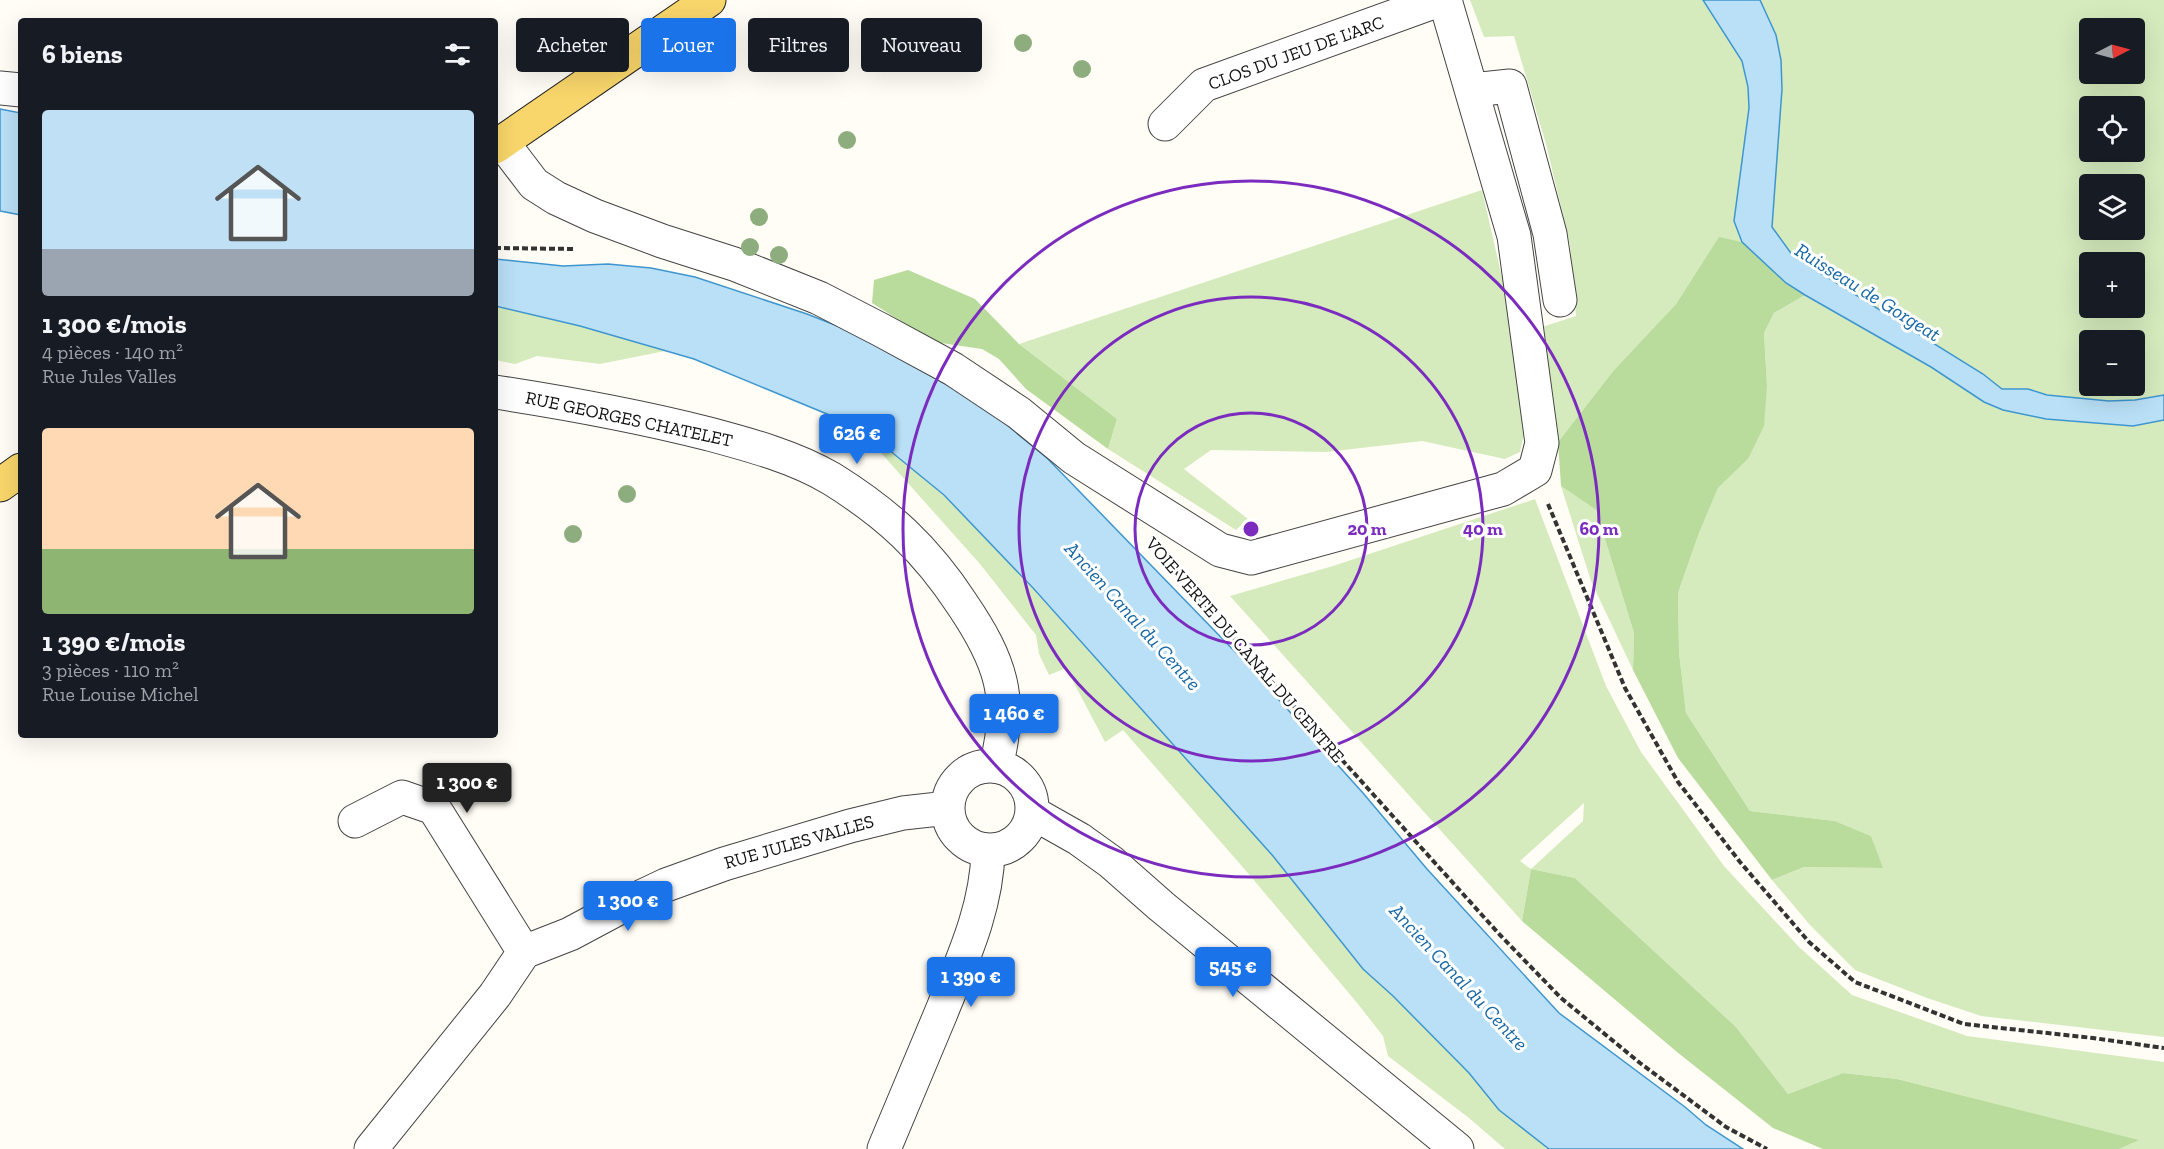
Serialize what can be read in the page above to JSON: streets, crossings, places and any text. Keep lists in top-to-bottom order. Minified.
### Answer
{"streets":{"street":["CLOS DU JEU DE L'ARC","RUE GEORGES CHATELET","RUE JULES VALLES"],"path":["VOIE VERTE DU CANAL DU CENTRE"]},"crossings":[["RUE GEORGES CHATELET","RUE JULES VALLES"]],"water":["Ruisseau de Gorgeat","Ancien Canal du Centre"],"north":"right","page":{"map_buttons":["+","−"],"chip":["Acheter","Louer","Filtres","Nouveau"],"heading":"6 biens","list":[{"name":"1 300 €/mois","note":"4 pièces · 140 m² · Rue Jules Valles"},{"name":"1 390 €/mois","note":"3 pièces · 110 m² · Rue Louise Michel"}],"price":["626 €","1 460 €","1 300 €","1 300 €","545 €","1 390 €"]},"rings":["20 m","40 m","60 m"]}
